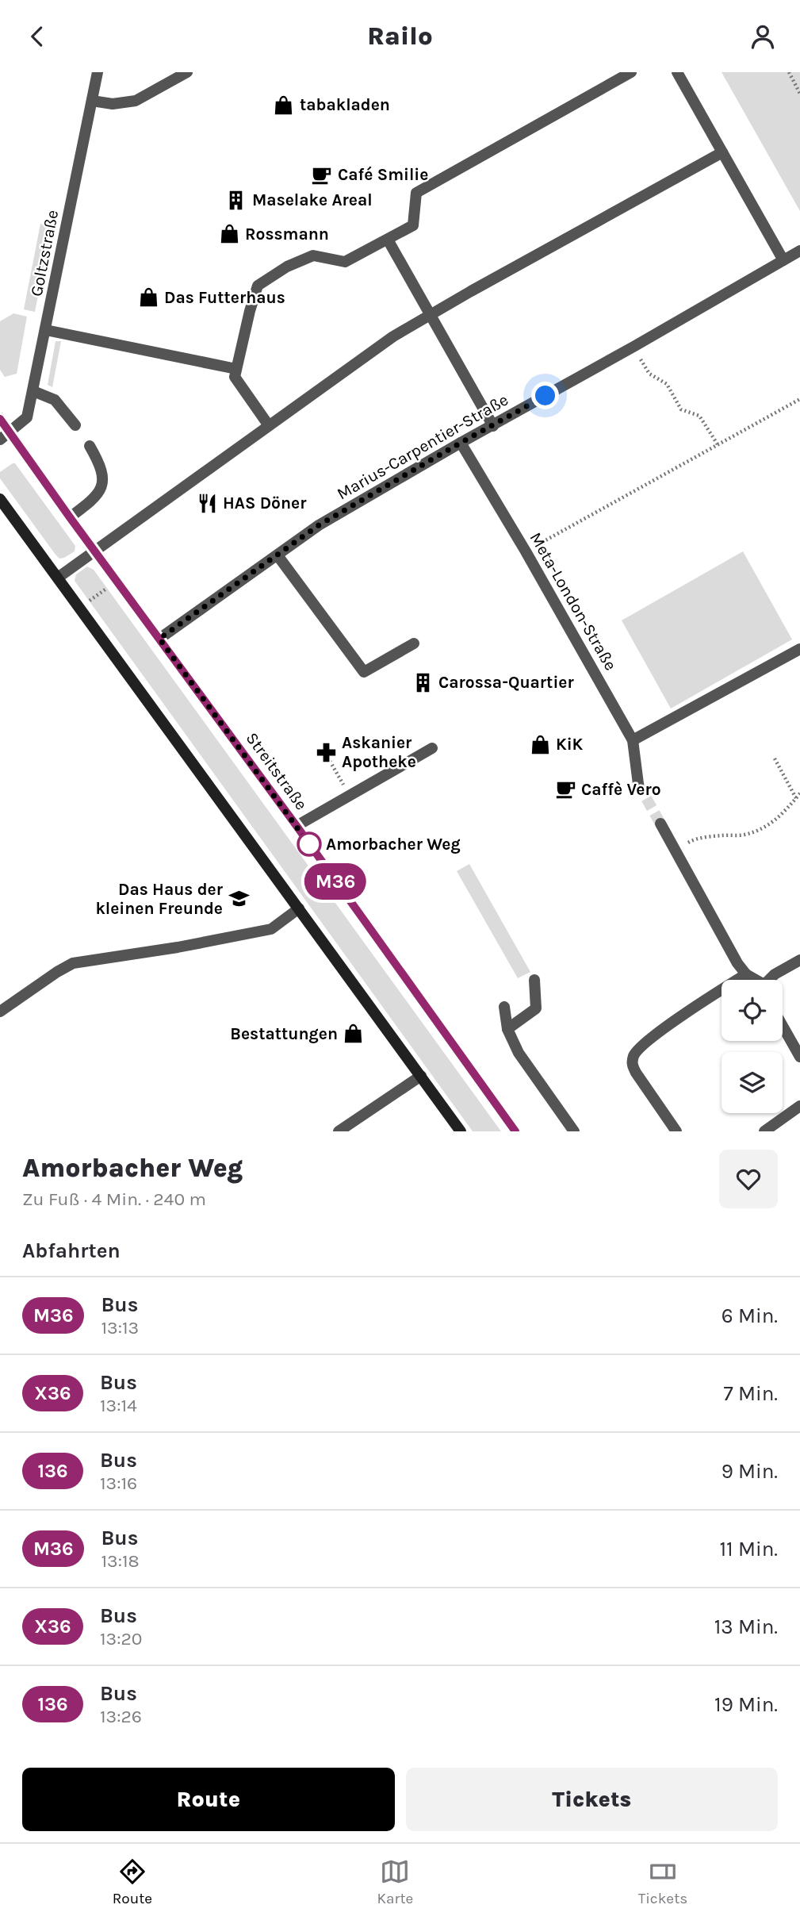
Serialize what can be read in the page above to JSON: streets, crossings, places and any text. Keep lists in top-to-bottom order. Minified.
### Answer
{"streets":{"main road":["Streitstraße"],"street":["Goltzstraße","Marius-Carpentier-Straße","Meta-London-Straße"]},"crossings":[["Goltzstraße","Streitstraße"],["Marius-Carpentier-Straße","Meta-London-Straße"],["Marius-Carpentier-Straße","Streitstraße"]],"places":{"shop":["tabakladen","Rossmann","Das Futterhaus","KiK","Bestattungen"],"cafe":["Café Smilie","Caffè Vero"],"building":["Maselake Areal","Carossa-Quartier"],"restaurant":["HAS Döner"],"pharmacy":["Askanier Apotheke"],"other":["Amorbacher Weg"],"school or university":["Das Haus der kleinen Freunde"]},"lines":["bus line M36"],"page":{"header":"Railo","on_map":"M36","heading":[["Amorbacher Weg","Zu Fuß · 4 Min. · 240 m"],"Abfahrten"],"list":[{"mark":"M36","name":"Bus","note":"13:13","value":"6 Min."},{"mark":"X36","name":"Bus","note":"13:14","value":"7 Min."},{"mark":"136","name":"Bus","note":"13:16","value":"9 Min."},{"mark":"M36","name":"Bus","note":"13:18","value":"11 Min."},{"mark":"X36","name":"Bus","note":"13:20","value":"13 Min."},{"mark":"136","name":"Bus","note":"13:26","value":"19 Min."}],"buttons":["Route","Tickets"],"tabs":["Route","Karte","Tickets"]}}
